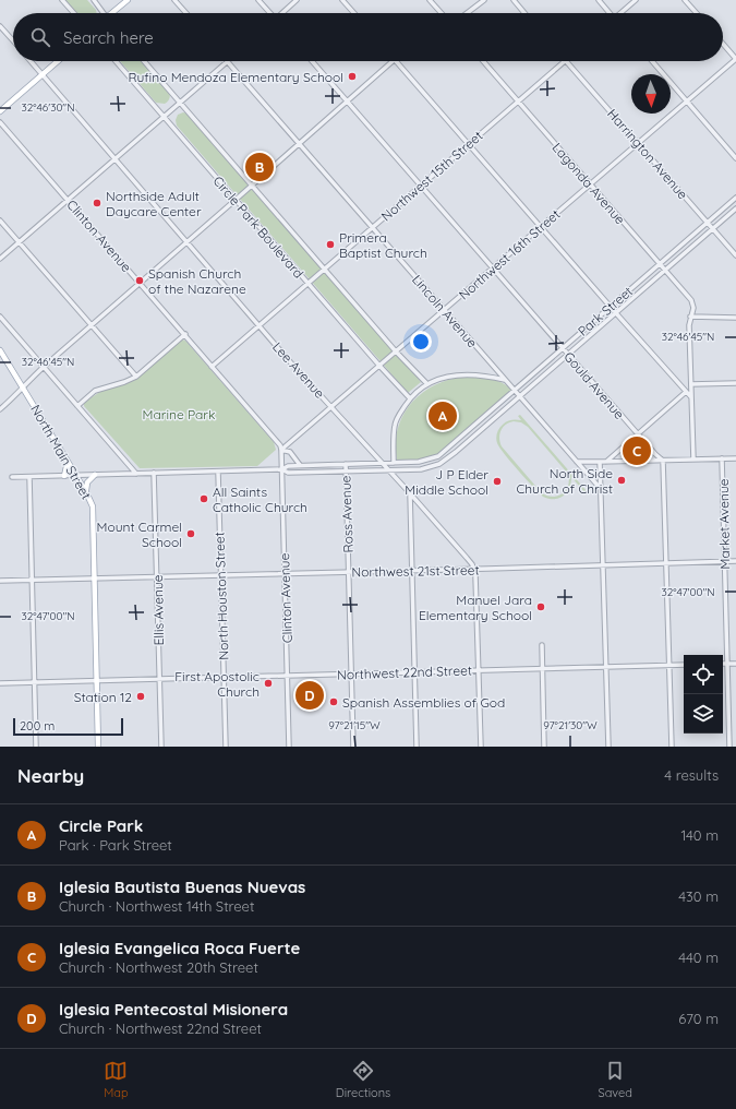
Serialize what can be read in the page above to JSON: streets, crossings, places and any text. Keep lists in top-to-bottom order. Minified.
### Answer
{"streets":{"main road":["North Main Street"],"street":["Harrington Avenue","Northwest 15th Street","Lagonda Avenue","Circle Park Boulevard","Clinton Avenue","Northwest 16th Street","Lincoln Avenue","Park Street","Lee Avenue","Gould Avenue","Ross Avenue","Market Avenue","Northwest 21st Street","North Houston Street","Ellis Avenue","Northwest 22nd Street"]},"crossings":[["Harrington Avenue","Northwest 16th Street"],["Harrington Avenue","Park Street"],["Northwest 15th Street","Lagonda Avenue"],["Northwest 15th Street","Circle Park Boulevard"],["Northwest 15th Street","Clinton Avenue"],["Northwest 15th Street","Lincoln Avenue"],["Northwest 15th Street","Lee Avenue"],["Northwest 15th Street","Gould Avenue"],["Lagonda Avenue","Northwest 16th Street"],["Lagonda Avenue","Park Street"],["Circle Park Boulevard","Northwest 16th Street"],["Clinton Avenue","Northwest 16th Street"],["Clinton Avenue","Park Street"],["Clinton Avenue","Northwest 21st Street"],["Clinton Avenue","Northwest 22nd Street"],["Northwest 16th Street","Lincoln Avenue"],["Northwest 16th Street","Lee Avenue"],["Northwest 16th Street","Gould Avenue"],["Lincoln Avenue","Park Street"],["Park Street","Lee Avenue"],["Park Street","Gould Avenue"],["Park Street","Ross Avenue"],["Lee Avenue","Northwest 21st Street"],["North Main Street","Northwest 21st Street"],["North Main Street","Northwest 22nd Street"],["Ross Avenue","Northwest 21st Street"],["Ross Avenue","Northwest 22nd Street"],["Market Avenue","Northwest 21st Street"],["Northwest 21st Street","North Houston Street"],["Northwest 21st Street","Ellis Avenue"],["North Houston Street","Northwest 22nd Street"],["Ellis Avenue","Northwest 22nd Street"]],"parks":["Marine Park"],"places":["Rufino Mendoza Elementary School","Northside Adult Daycare Center","Primera Baptist Church","Spanish Church of the Nazarene","North Side Church of Christ","J P Elder Middle School","All Saints Catholic Church","Mount Carmel School","Manuel Jara Elementary School","First Apostolic Church","Station 12","Spanish Assemblies of God"],"scale_bar":"200 m","north":"bottom","page":{"search":"Search here","pins":["B","A","C","D"],"scale":"200 m","heading":["Nearby","4 results"],"list":[{"mark":"A","name":"Circle Park","note":"Park · Park Street","value":"140 m"},{"mark":"B","name":"Iglesia Bautista Buenas Nuevas","note":"Church · Northwest 14th Street","value":"430 m"},{"mark":"C","name":"Iglesia Evangelica Roca Fuerte","note":"Church · Northwest 20th Street","value":"440 m"},{"mark":"D","name":"Iglesia Pentecostal Misionera","note":"Church · Northwest 22nd Street","value":"670 m"}],"nav":["Map","Directions","Saved"]},"coordinates":["32°46'30\"N","32°46'45\"N","32°47'00\"N","97°21'15\"W","97°21'30\"W"]}
